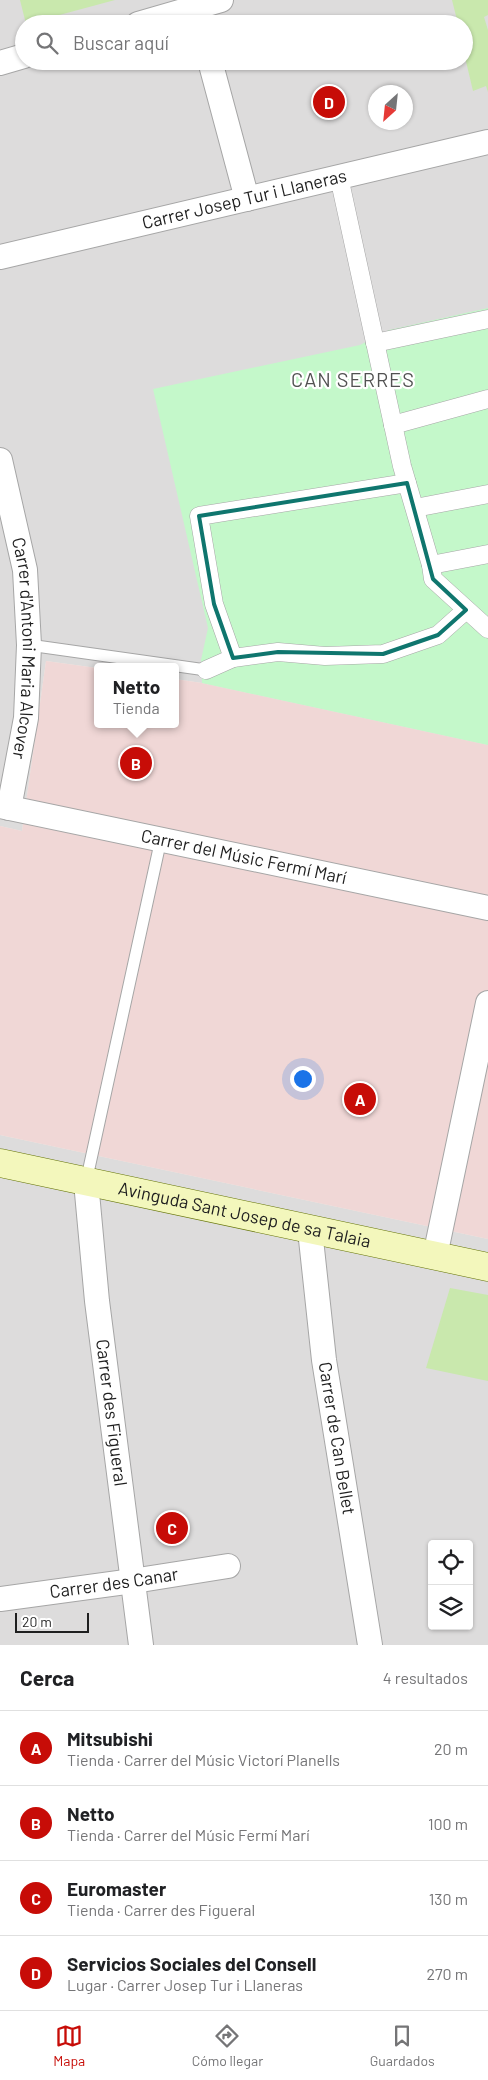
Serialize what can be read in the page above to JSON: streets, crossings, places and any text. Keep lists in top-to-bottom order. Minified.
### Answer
{"streets":{"main road":["Avinguda Sant Josep de sa Talaia"],"street":["Carrer Josep Tur i Llaneras","Carrer d'Antoni Maria Alcover","Carrer del Músic Fermí Marí","Carrer des Figueral","Carrer de Can Bellet","Carrer des Canar"]},"crossings":[["Carrer d'Antoni Maria Alcover","Carrer del Músic Fermí Marí"],["Avinguda Sant Josep de sa Talaia","Carrer des Figueral"],["Avinguda Sant Josep de sa Talaia","Carrer de Can Bellet"],["Carrer des Figueral","Carrer des Canar"]],"districts":["CAN SERRES"],"scale_bar":"20 m","north":"bottom left","page":{"search":"Buscar aquí","pins":["D","B","A","C"],"popup":["Netto","Tienda"],"scale":"20 m","heading":["Cerca","4 resultados"],"list":[{"mark":"A","name":"Mitsubishi","note":"Tienda · Carrer del Músic Victorí Planells","value":"20 m"},{"mark":"B","name":"Netto","note":"Tienda · Carrer del Músic Fermí Marí","value":"100 m"},{"mark":"C","name":"Euromaster","note":"Tienda · Carrer des Figueral","value":"130 m"},{"mark":"D","name":"Servicios Sociales del Consell","note":"Lugar · Carrer Josep Tur i Llaneras","value":"270 m"}],"nav":["Mapa","Cómo llegar","Guardados"]}}
